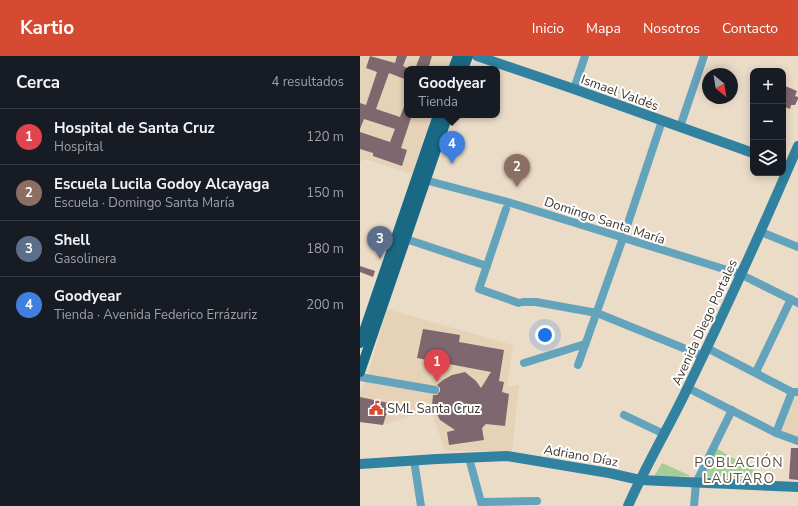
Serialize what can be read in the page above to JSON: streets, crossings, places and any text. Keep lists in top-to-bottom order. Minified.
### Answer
{"streets":{"main road":["Ismael Valdés","Avenida Diego Portales","Adriano Díaz"],"street":["Domingo Santa María"]},"crossings":[["Domingo Santa María","Avenida Diego Portales"],["Avenida Diego Portales","Adriano Díaz"]],"districts":["POBLACIÓN LAUTARO"],"places":{"public building":["SML Santa Cruz"]},"north":"bottom right","page":{"header":"Kartio","nav":["Inicio","Mapa","Nosotros","Contacto"],"heading":["Cerca","4 resultados"],"popup":["Goodyear","Tienda"],"map_buttons":["+","−"],"list":[{"mark":"1","name":"Hospital de Santa Cruz","note":"Hospital","value":"120 m"},{"mark":"2","name":"Escuela Lucila Godoy Alcayaga","note":"Escuela · Domingo Santa María","value":"150 m"},{"mark":"3","name":"Shell","note":"Gasolinera","value":"180 m"},{"mark":"4","name":"Goodyear","note":"Tienda · Avenida Federico Errázuriz","value":"200 m"}],"pins":["4","2","3","1"]}}
